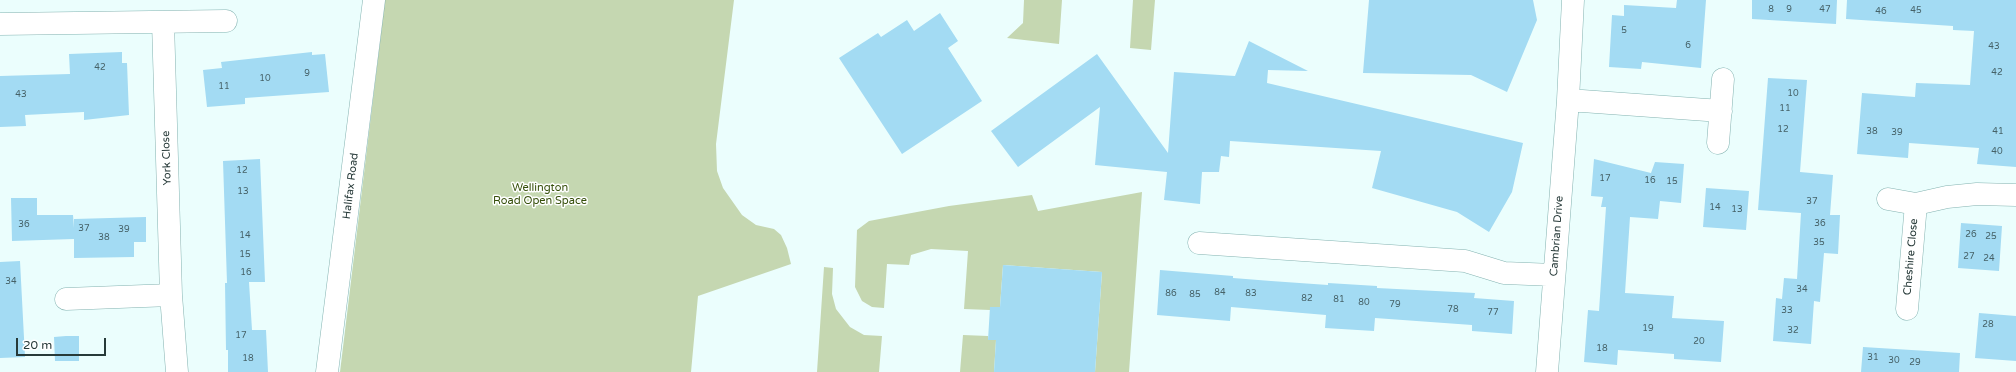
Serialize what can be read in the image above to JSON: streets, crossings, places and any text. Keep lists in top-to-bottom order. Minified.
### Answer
{"streets":{"street":["York Close","Halifax Road","Cambrian Drive","Cheshire Close"]},"parks":["Wellington Road Open Space"],"house_numbers":["8","9","47","45","46","5","6","43","42","42","9","10","11","10","43","11","12","38","41","39","40","12","17","16","15","13","37","14","13","36","36","37","39","26","14","25","38","35","15","27","24","16","34","34","84","86","83","85","82","81","80","79","78","33","77","28","19","32","17","20","18","31","18","30","29"],"scale_bar":"20 m"}
